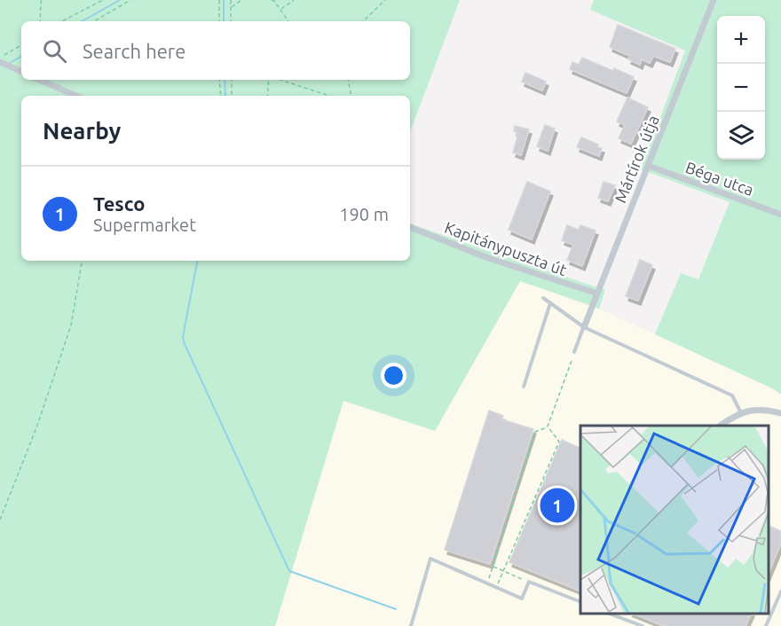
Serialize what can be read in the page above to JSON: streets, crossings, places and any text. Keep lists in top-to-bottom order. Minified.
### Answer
{"streets":{"street":["Mártírok útja","Béga utca","Kapitánypuszta út"]},"crossings":[["Mártírok útja","Béga utca"],["Mártírok útja","Kapitánypuszta út"]],"page":{"map_buttons":["+","−"],"search":"Search here","heading":"Nearby","list":[{"mark":"1","name":"Tesco","note":"Supermarket","value":"190 m"}],"pins":"1"}}
